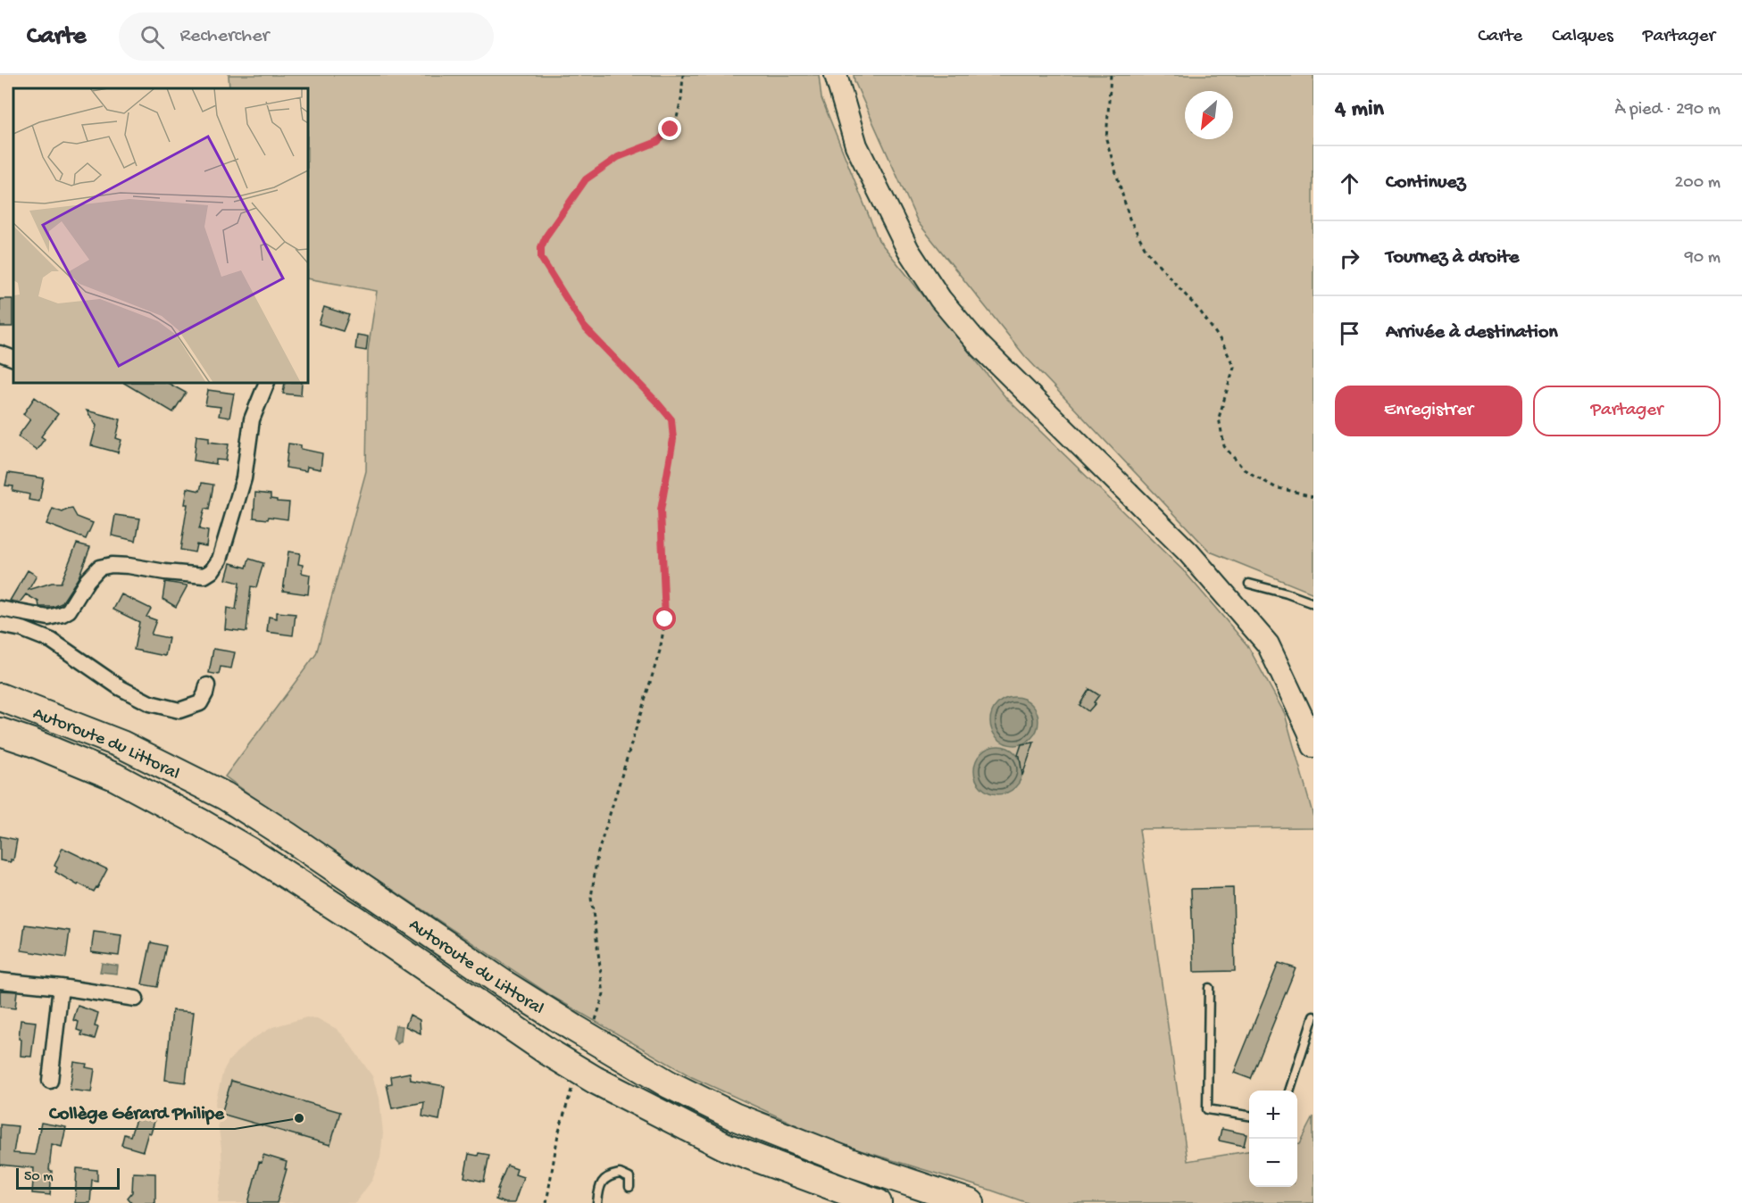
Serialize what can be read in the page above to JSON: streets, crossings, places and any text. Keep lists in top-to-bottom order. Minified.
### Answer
{"streets":{"highway":["Autoroute du Littoral"]},"places":["Collège Gérard Philipe"],"scale_bar":"50 m","north":"bottom left","page":{"header":"Carte","search":"Rechercher","nav":["Carte","Calques","Partager"],"heading":["4 min","À pied · 290 m"],"list":[["Continuez","200 m"],["Tournez à droite","90 m"],"Arrivée à destination"],"buttons":["Enregistrer","Partager"],"map_buttons":["+","−"],"scale":"50 m"}}
